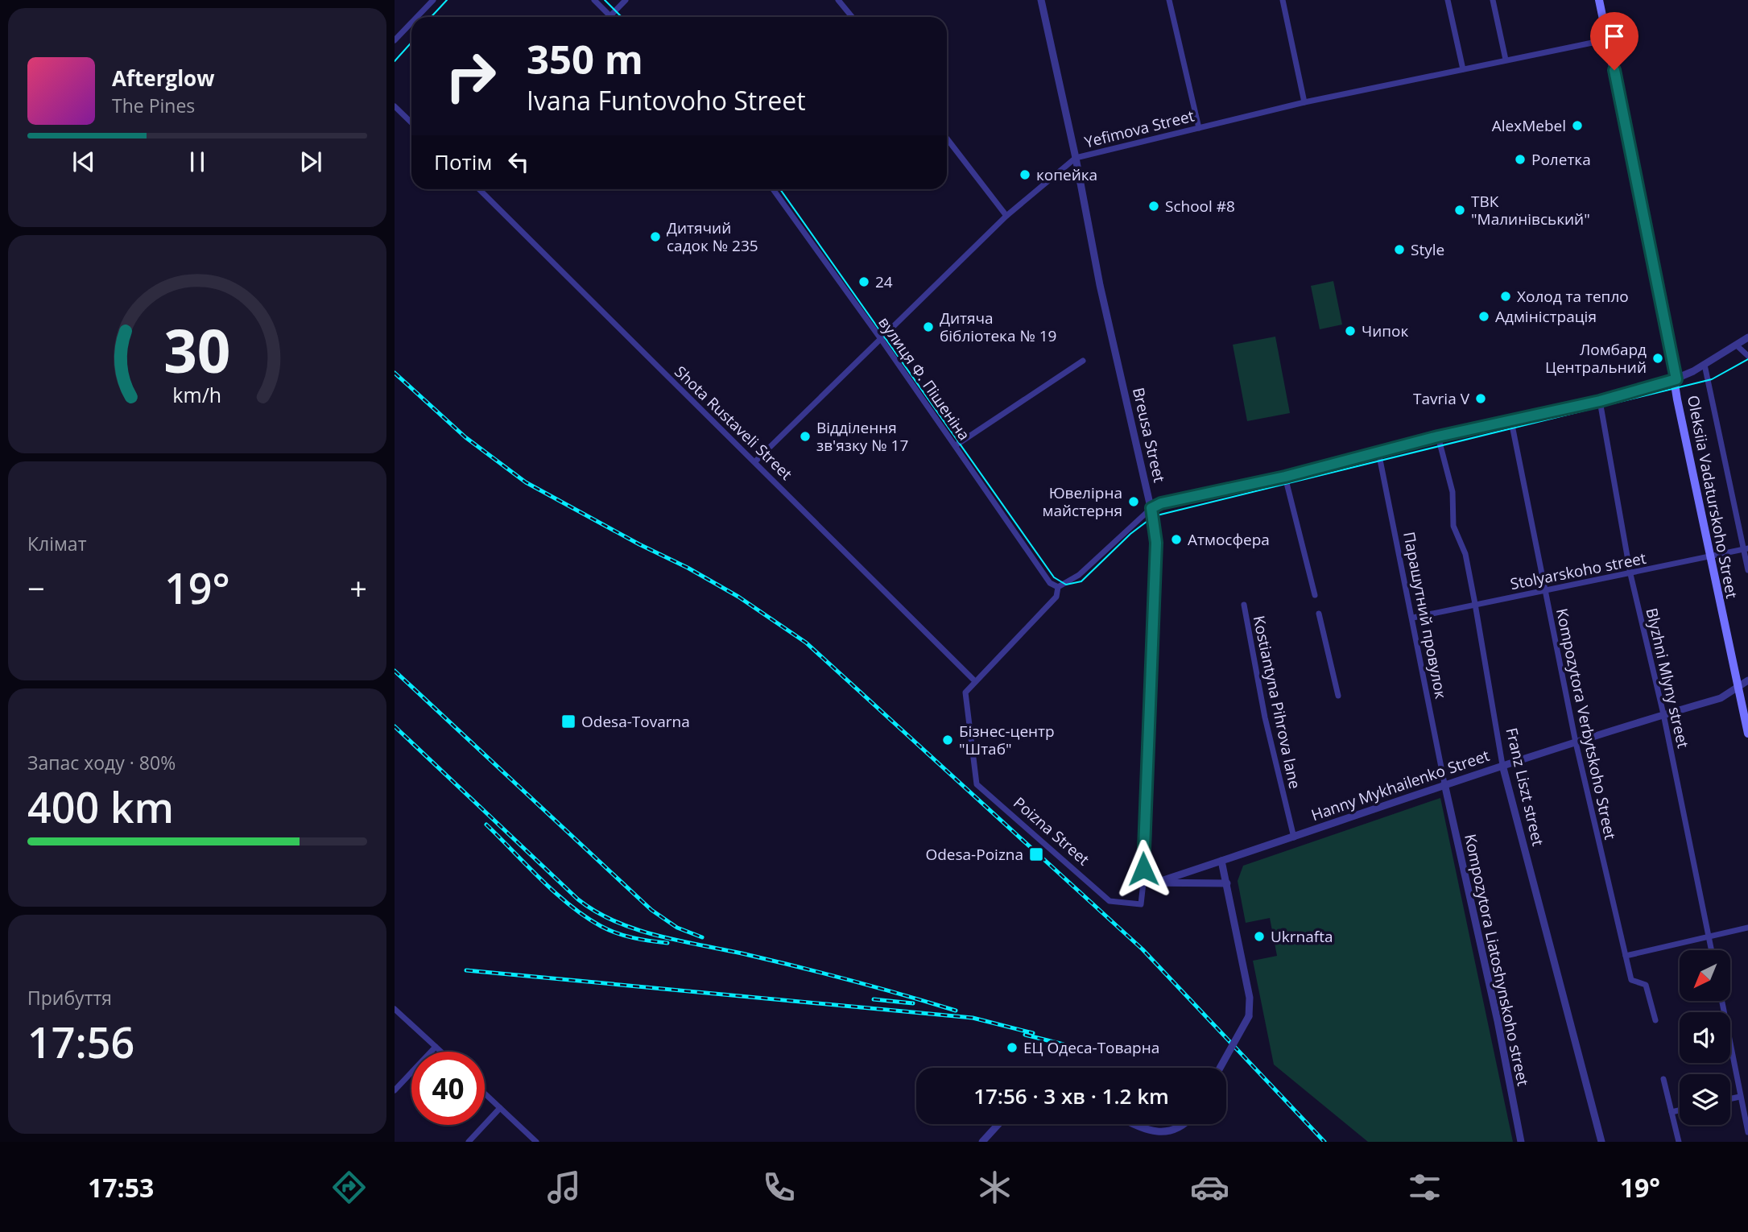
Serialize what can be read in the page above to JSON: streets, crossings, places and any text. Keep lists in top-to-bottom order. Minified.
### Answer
{"streets":{"main road":["Oleksiia Vadaturskoho Street"],"street":["Yefimova Street","вулиця Ф. Пішеніна","Shota Rustaveli Street","Breusa Street","Stolyarskoho street","Парашутний провулок","Blyzhni Mlyny street","Kostiantyna Pihrova lane","Kompozytora Verbytskoho Street","Hanny Mykhailenko Street","Franz Liszt street","Poizna Street","Kompozytora Liatoshynskoho street"]},"crossings":[["Yefimova Street","вулиця Ф. Пішеніна"],["Yefimova Street","Shota Rustaveli Street"],["Yefimova Street","Breusa Street"],["Yefimova Street","Oleksiia Vadaturskoho Street"],["Shota Rustaveli Street","Poizna Street"],["Breusa Street","Hanny Mykhailenko Street"],["Breusa Street","Poizna Street"],["Oleksiia Vadaturskoho Street","Stolyarskoho street"],["Oleksiia Vadaturskoho Street","Hanny Mykhailenko Street"],["Stolyarskoho street","Парашутний провулок"],["Stolyarskoho street","Blyzhni Mlyny street"],["Stolyarskoho street","Kompozytora Verbytskoho Street"],["Stolyarskoho street","Franz Liszt street"],["Парашутний провулок","Hanny Mykhailenko Street"],["Парашутний провулок","Kompozytora Liatoshynskoho street"],["Blyzhni Mlyny street","Hanny Mykhailenko Street"],["Kostiantyna Pihrova lane","Hanny Mykhailenko Street"],["Kompozytora Verbytskoho Street","Hanny Mykhailenko Street"],["Hanny Mykhailenko Street","Franz Liszt street"],["Hanny Mykhailenko Street","Poizna Street"],["Hanny Mykhailenko Street","Kompozytora Liatoshynskoho street"]],"places":{"other":["AlexMebel","Ролетка","копейка","School #8","ТВК \"Малинівський\"","Дитячий садок № 235","Style","24","Холод та тепло","Адміністрація","Дитяча бібліотека № 19","Чипок","Ломбард Центральний","Tavria V","Відділення зв'язку № 17","Ювелірна майстерня","Атмосфера","Бізнес-центр \"Штаб\"","Ukrnafta","ЕЦ Одеса-Товарна"],"transit":["Odesa-Tovarna","Odesa-Poizna"]},"north":"bottom left","page":{"turn":["350 m","Ivana Funtovoho Street"],"song":["Afterglow","The Pines"],"then":"Потім","tile":["Клімат",["Запас ходу · 80%","400 km"],["Прибуття","17:56"]],"heat":["−","19°","+"],"limit":"40","trip":"17:56 · 3 хв · 1.2 km","tabs":["17:53","19°"],"gauge":["30","km/h"]}}
